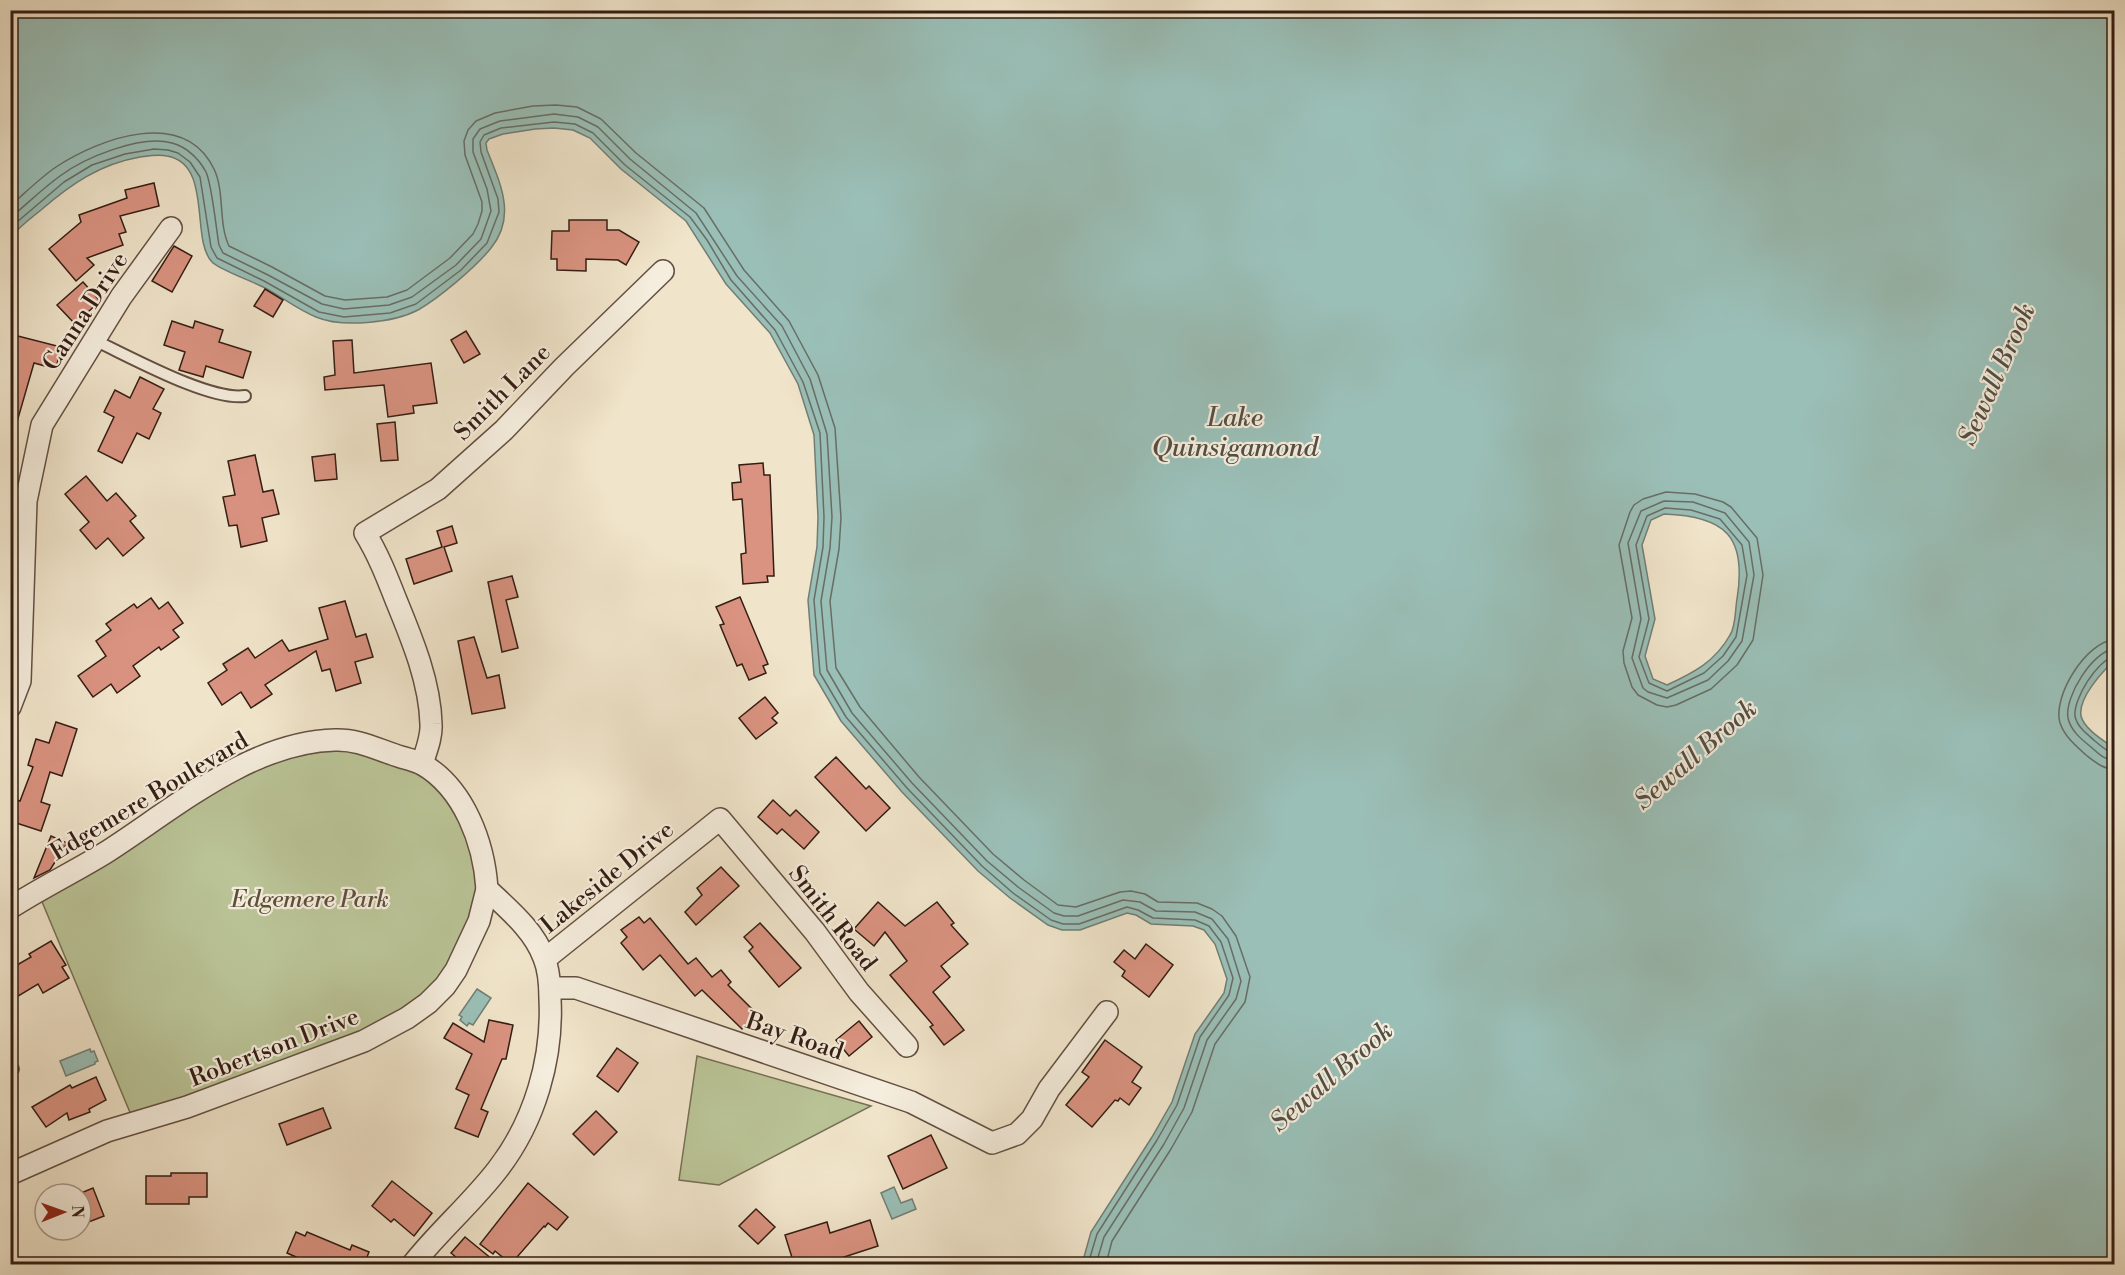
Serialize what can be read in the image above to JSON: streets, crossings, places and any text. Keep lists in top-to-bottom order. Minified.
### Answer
{"streets":{"street":["Canna Drive","Smith Lane","Edgemere Boulevard","Lakeside Drive","Smith Road","Bay Road","Robertson Drive"]},"crossings":[["Smith Lane","Edgemere Boulevard"],["Lakeside Drive","Smith Road"],["Lakeside Drive","Bay Road"]],"water":["Sewall Brook","Lake Quinsigamond"],"parks":["Edgemere Park"],"north":"right"}
